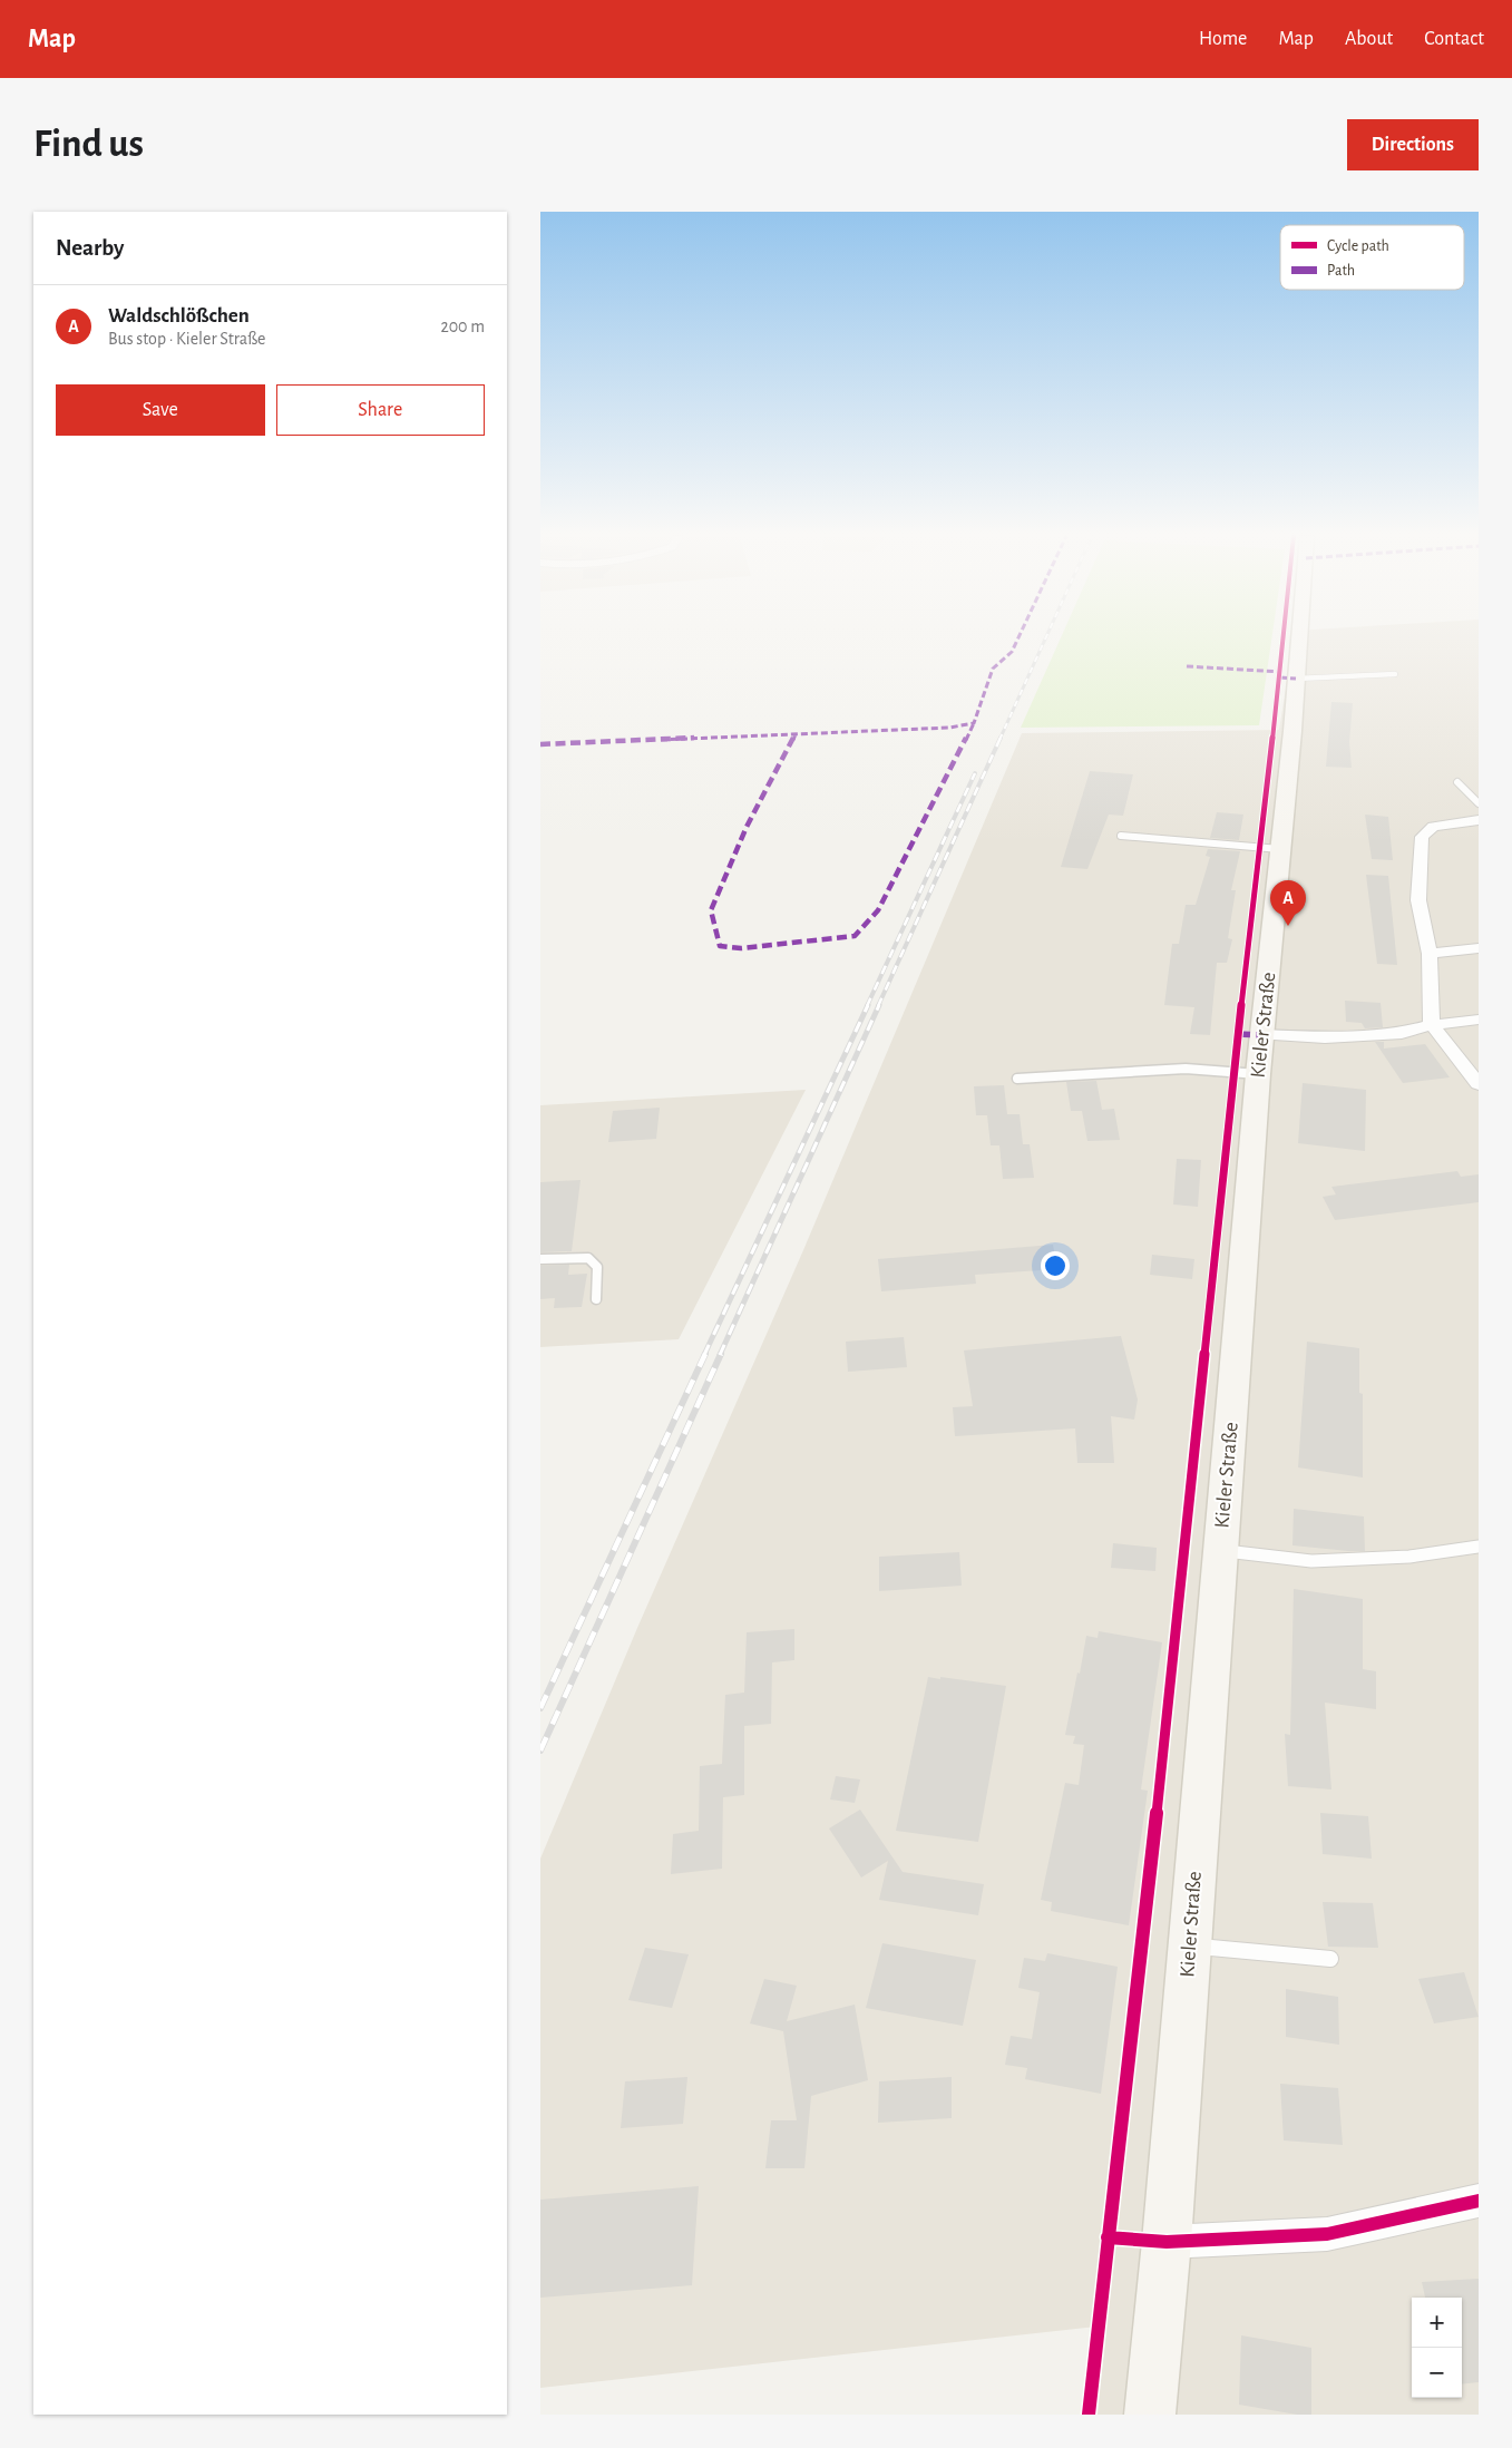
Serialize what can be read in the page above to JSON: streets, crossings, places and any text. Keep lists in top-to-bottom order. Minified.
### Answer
{"streets":{"main road":["Kieler Straße"]},"legend":["Cycle path","Path"],"page":{"header":"Map","nav":["Home","Map","About","Contact"],"buttons":["Directions",["Save","Share"]],"title":"Find us","heading":"Nearby","list":[{"mark":"A","name":"Waldschlößchen","note":"Bus stop · Kieler Straße","value":"200 m"}],"pins":"A","map_buttons":["+","−"]}}
